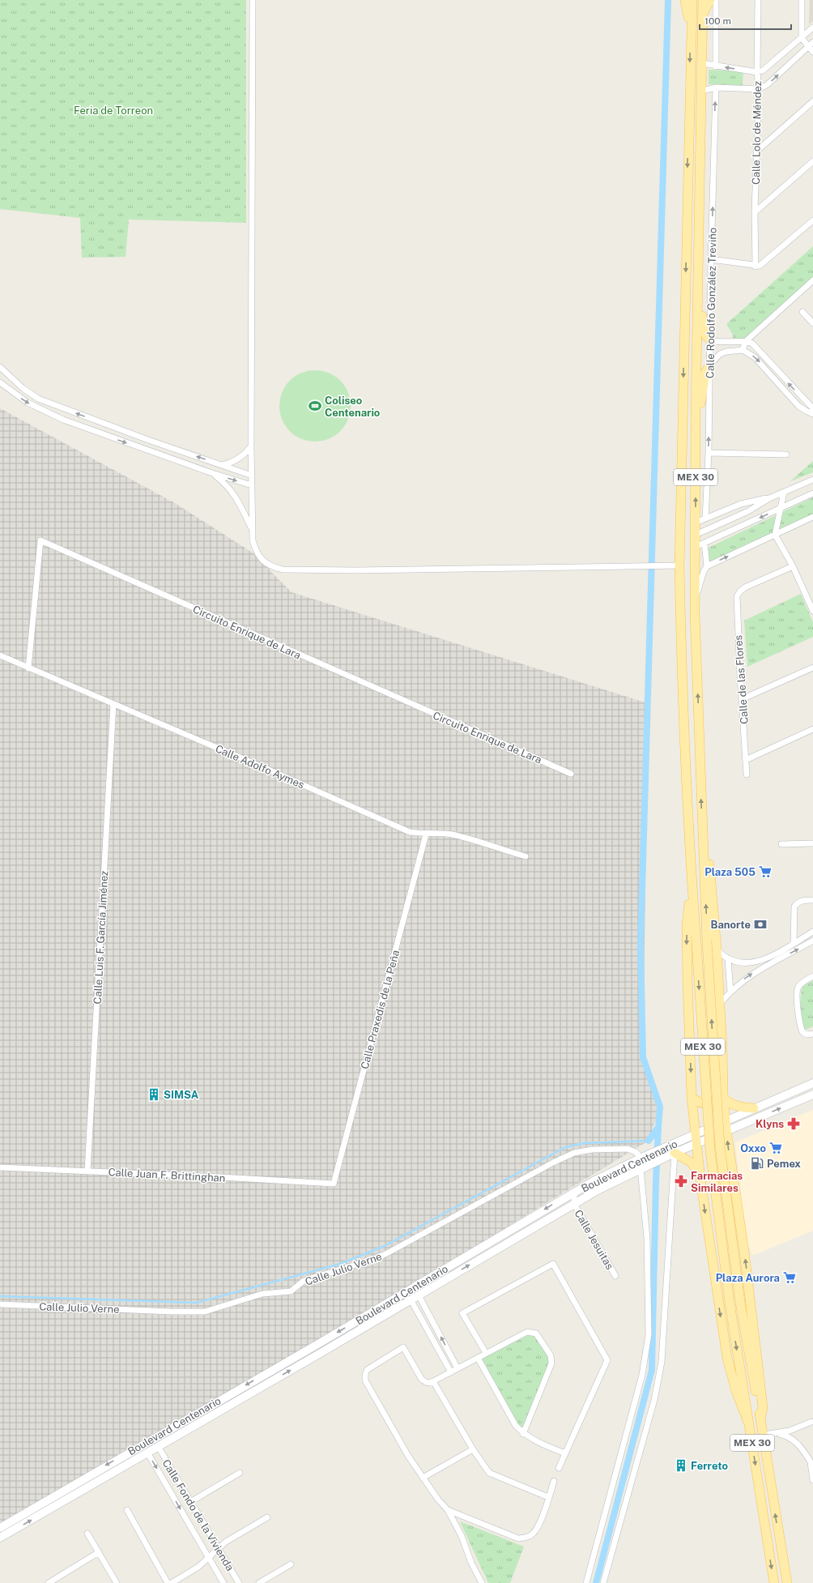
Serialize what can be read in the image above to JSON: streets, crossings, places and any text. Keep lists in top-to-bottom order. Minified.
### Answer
{"streets":{"main road":["MEX 30","Boulevard Centenario"],"street":["Calle Lolo de Méndez","Calle Rodolfo González Treviño","Circuito Enrique de Lara","Calle de las Flores","Calle Adolfo Aymes","Calle Luis F. García Jiménez","Calle Praxedis de la Peña","Calle Juan F. Brittinghan","Calle Jesuitas","Calle Julio Verne","Calle Fondo de la Vivienda"]},"crossings":[["Circuito Enrique de Lara","Calle Adolfo Aymes"],["Calle Adolfo Aymes","Calle Luis F. García Jiménez"],["Calle Adolfo Aymes","Calle Praxedis de la Peña"],["Calle Luis F. García Jiménez","Calle Juan F. Brittinghan"],["Calle Praxedis de la Peña","Calle Juan F. Brittinghan"],["Boulevard Centenario","Calle Jesuitas"],["Boulevard Centenario","Calle Julio Verne"],["Boulevard Centenario","Calle Fondo de la Vivienda"]],"one_way":["Calle Rodolfo González Treviño"],"parks":["Feria de Torreon"],"places":{"sports":["Coliseo Centenario"],"supermarket":["Plaza 505","Oxxo","Plaza Aurora"],"bank":["Banorte"],"building":["SIMSA","Ferreto"],"pharmacy":["Klyns","Farmacias Similares"],"fuel station":["Pemex"]},"scale_bar":"100 m"}
